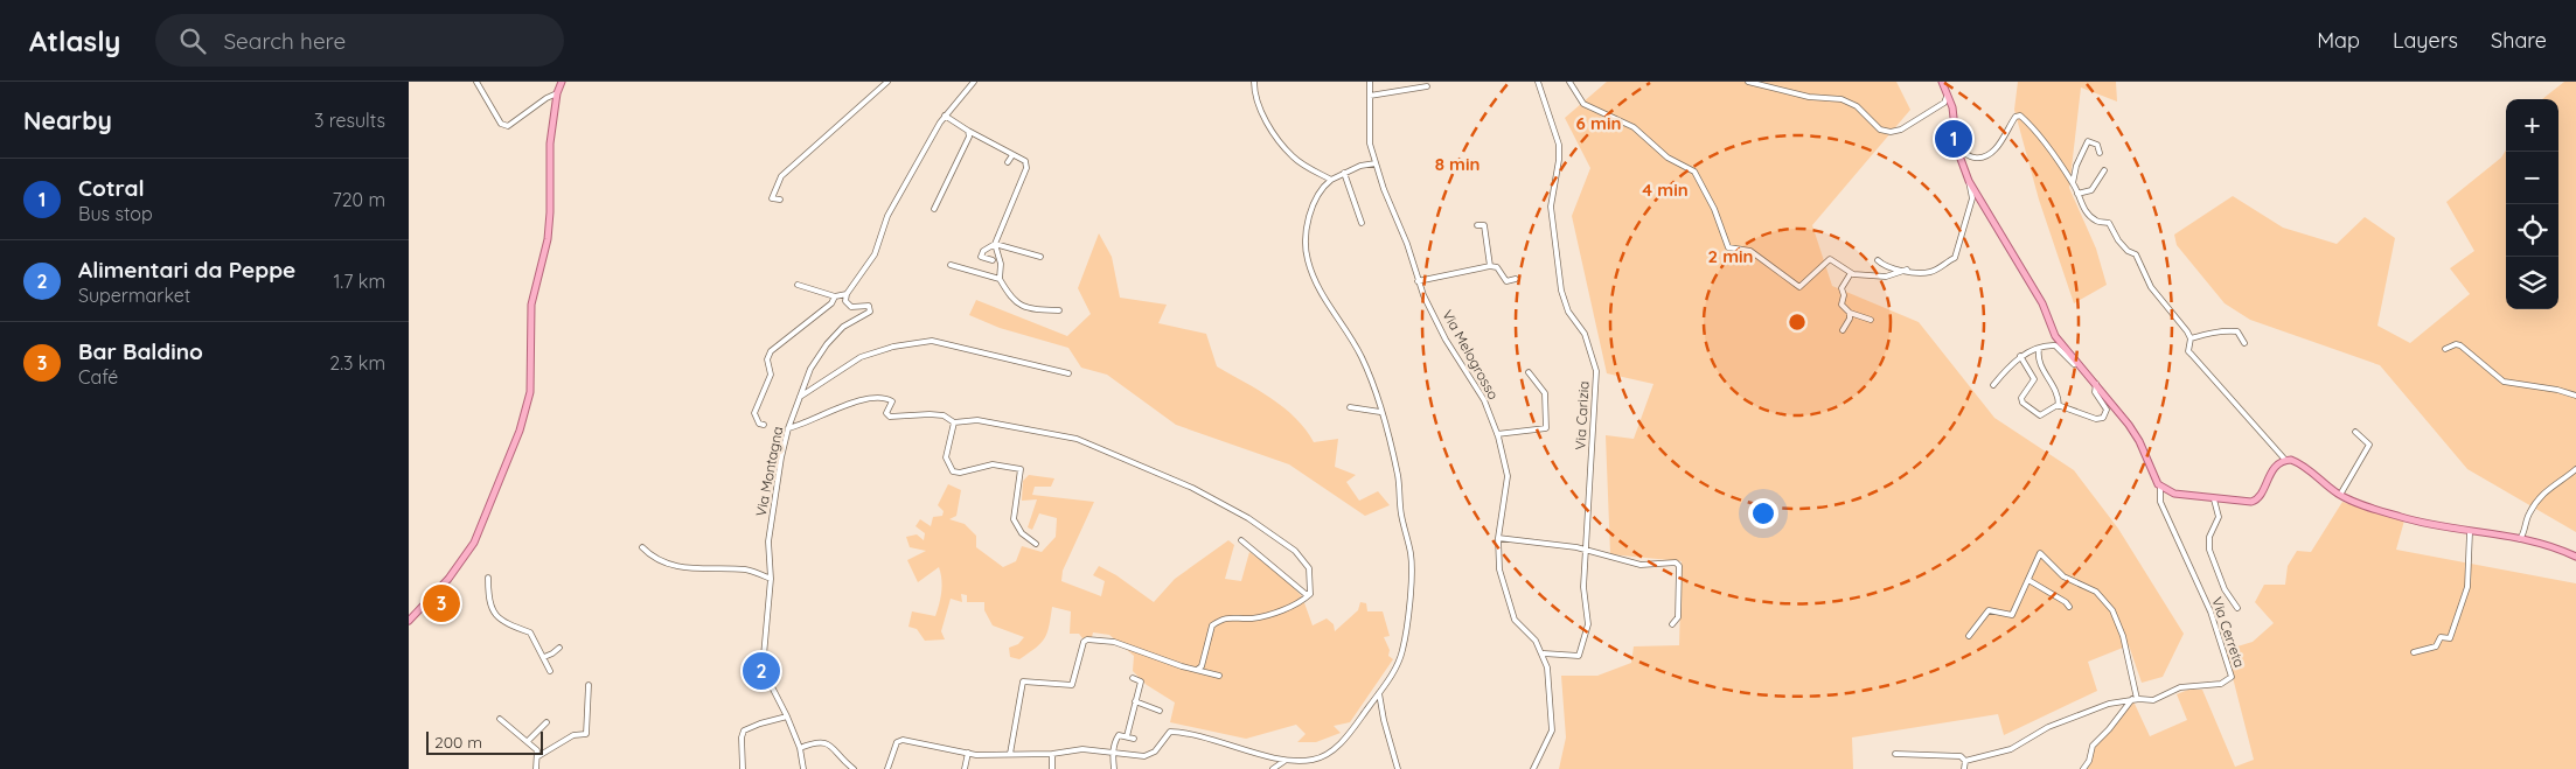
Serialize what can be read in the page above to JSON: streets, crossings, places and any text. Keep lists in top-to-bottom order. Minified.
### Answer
{"streets":{"street":["Via Melogrosso","Via Carizia","Via Montagna","Via Cerreta"]},"crossings":[["Via Melogrosso","Via Carizia"]],"scale_bar":"200 m","page":{"header":"Atlasly","search":"Search here","nav":["Map","Layers","Share"],"heading":["Nearby","3 results"],"map_buttons":["+","−"],"pins":["1","3","2"],"list":[{"mark":"1","name":"Cotral","note":"Bus stop","value":"720 m"},{"mark":"2","name":"Alimentari da Peppe","note":"Supermarket","value":"1.7 km"},{"mark":"3","name":"Bar Baldino","note":"Café","value":"2.3 km"}],"scale":"200 m"},"rings":["6 min","8 min","4 min","2 min"]}
